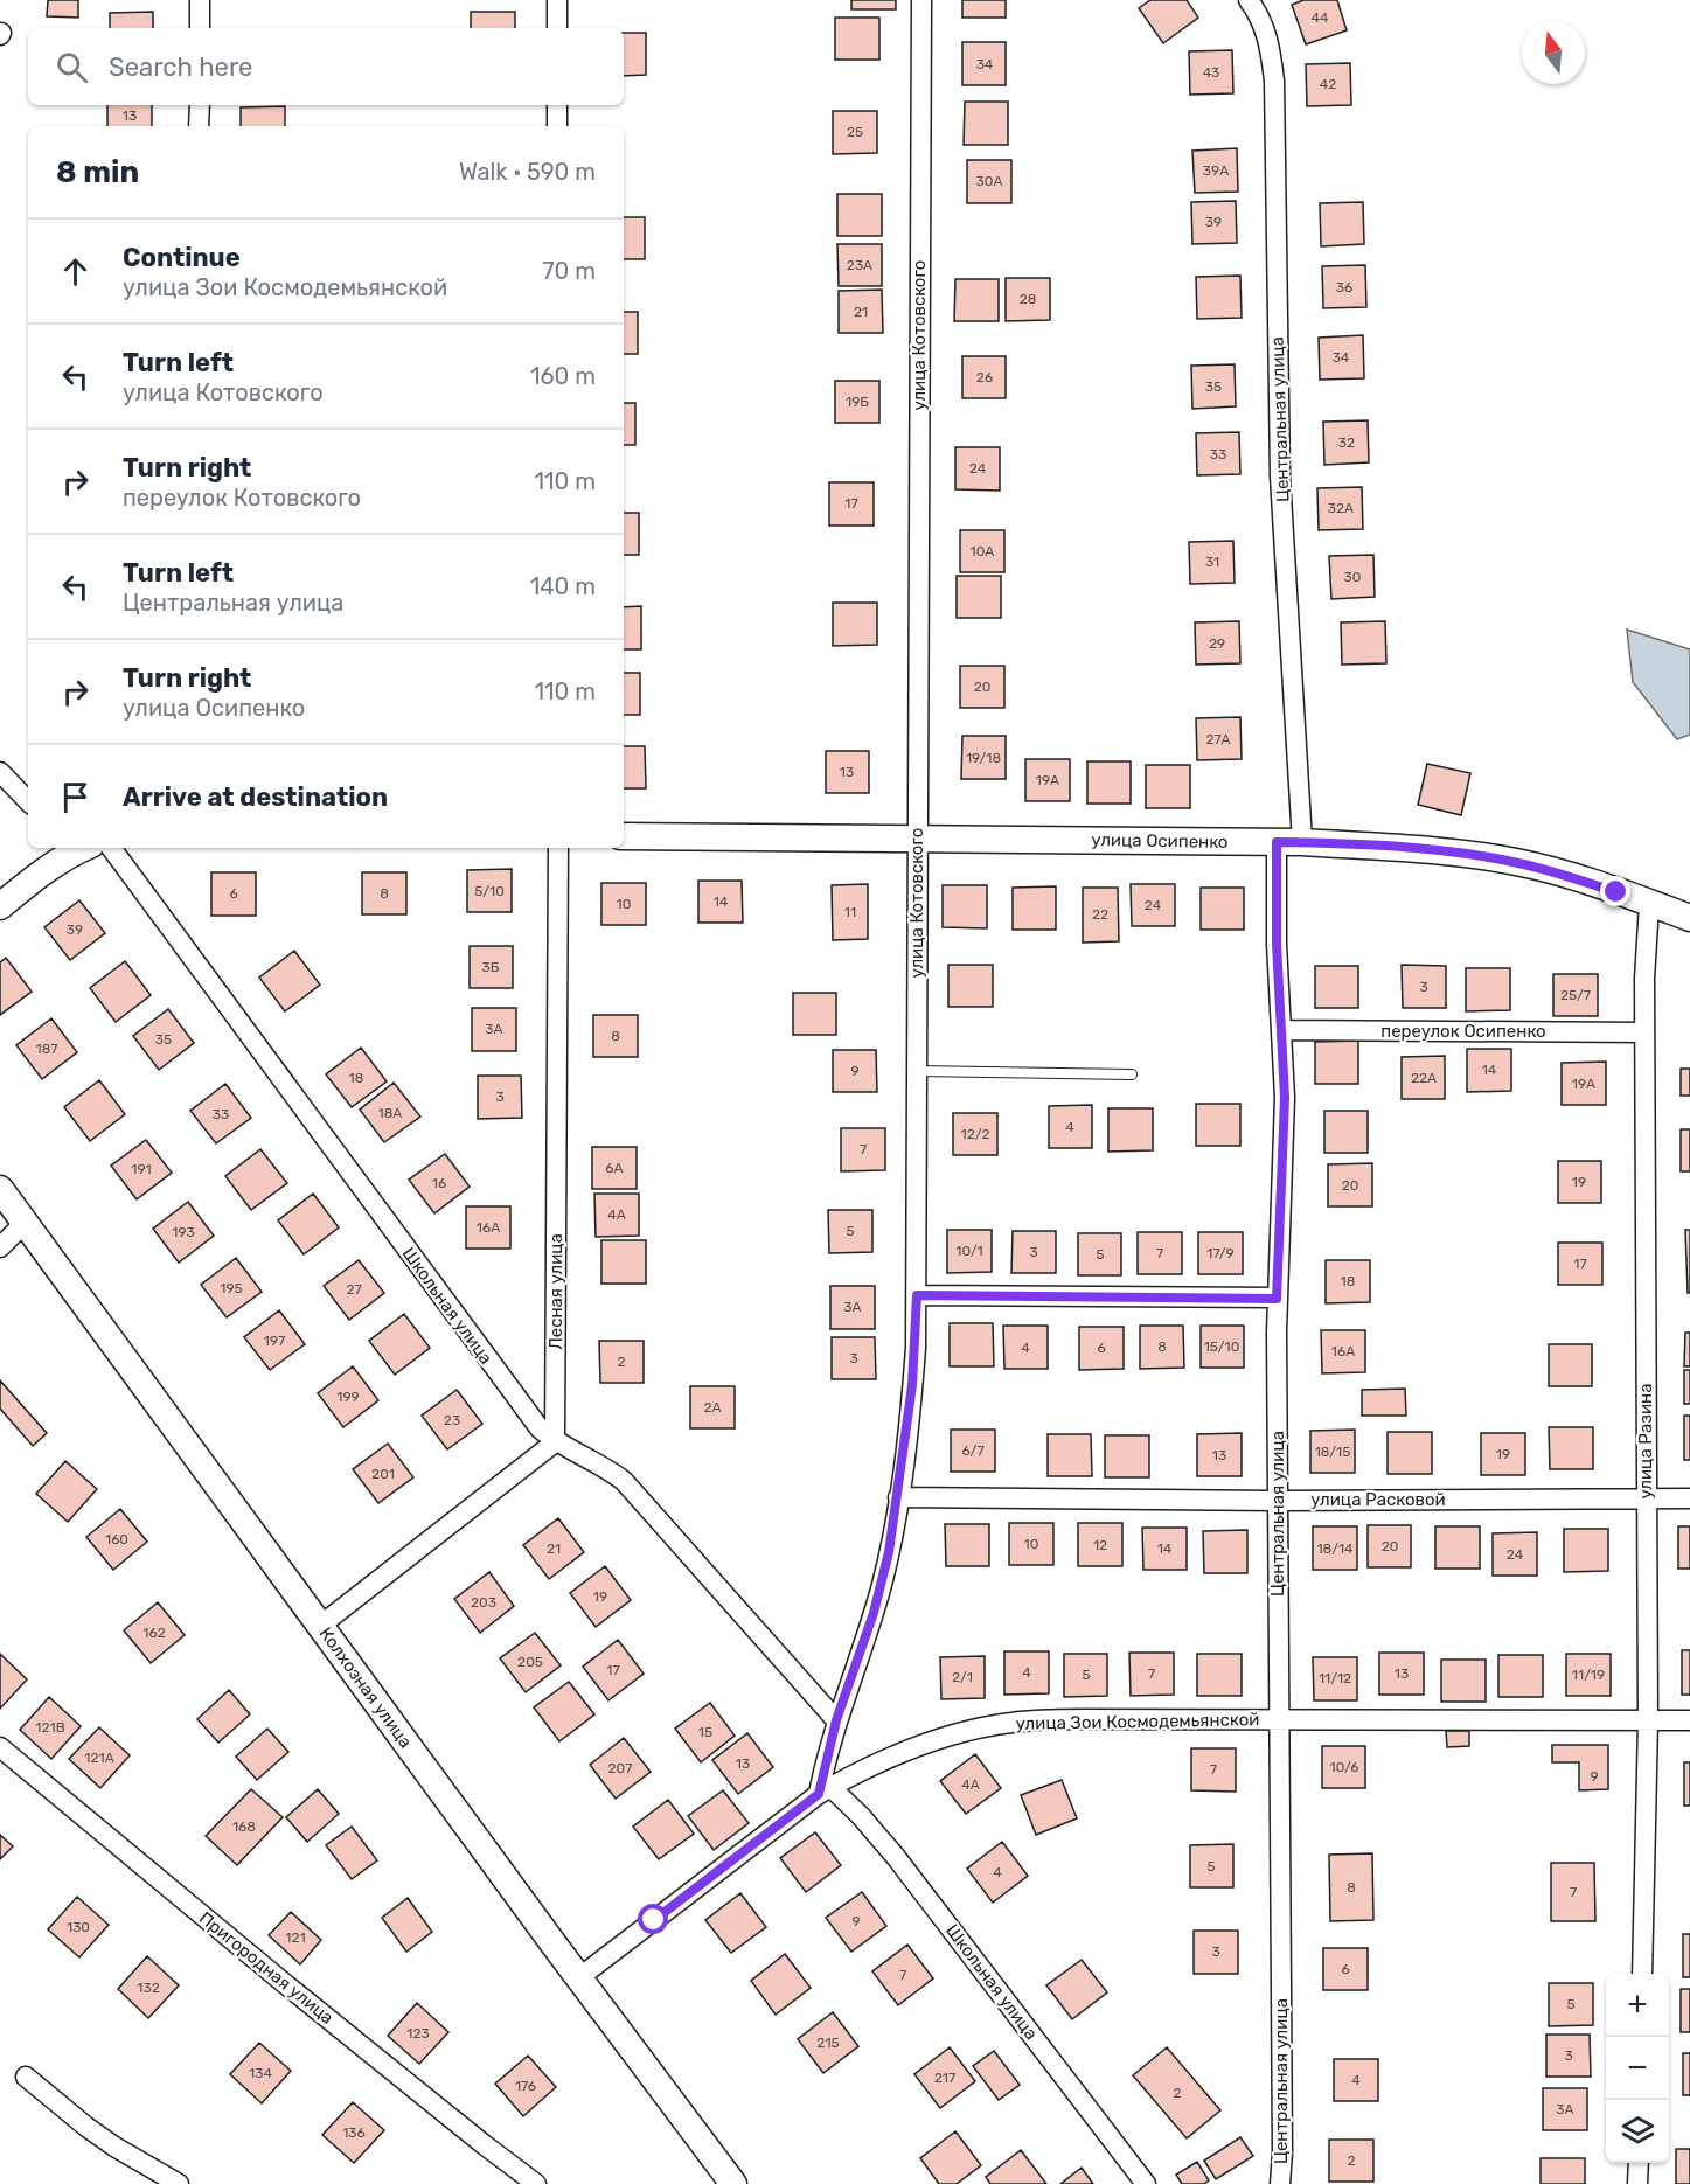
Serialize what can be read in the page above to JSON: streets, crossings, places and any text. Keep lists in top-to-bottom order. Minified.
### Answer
{"streets":{"main road":["улица Осипенко","Колхозная улица"],"street":["улица Котовского","Центральная улица","переулок Осипенко","Лесная улица","Школьная улица","улица Разина","улица Расковой","улица Зои Космодемьянской","Пригородная улица"]},"crossings":[["улица Котовского","улица Осипенко"],["улица Котовского","Школьная улица"],["улица Котовского","улица Расковой"],["улица Котовского","улица Зои Космодемьянской"],["Центральная улица","улица Осипенко"],["Центральная улица","переулок Осипенко"],["Центральная улица","улица Расковой"],["Центральная улица","улица Зои Космодемьянской"],["улица Осипенко","улица Разина"],["переулок Осипенко","улица Разина"],["Лесная улица","Школьная улица"],["Школьная улица","улица Зои Космодемьянской"],["улица Разина","улица Расковой"],["улица Разина","улица Зои Космодемьянской"],["Колхозная улица","улица Зои Космодемьянской"]],"house_numbers":["44","34","43","42","13","25","39А","30А","39","23А","36","28","21","34","26","35","19Б","32","33","24","17","32А","10А","31","30","29","20","27А","19/18","13","19А","5/10","6","8","14","10","24","11","22","39","3Б","3","25/7","3А","8","35","187","14","9","18","22А","19А","3","18А","33","4","12/2","7","6А","191","19","16","20","4А","16А","5","193","10/1","3","7","17/9","5","17","18","195","27","3А","197","8","15/10","4","6","16А","3","2","199","2А","23","6/7","18/15","19","13","201","160","10","12","20","21","14","18/14","24","19","203","162","205","17","4","7","13","5","11/19","2/1","11/12","121В","15","121А","13","10/6","207","7","9","4А","168","5","4","8","7","9","130","121","3","6","7","132","5","123","215","3","134","217","4","176","2","3А","136","2"],"north":"top","page":{"search":"Search here","heading":["8 min","Walk · 590 m"],"list":[["Continue","улица Зои Космодемьянской","70 m"],["Turn left","улица Котовского","160 m"],["Turn right","переулок Котовского","110 m"],["Turn left","Центральная улица","140 m"],["Turn right","улица Осипенко","110 m"],"Arrive at destination"],"map_buttons":["+","−"]}}
